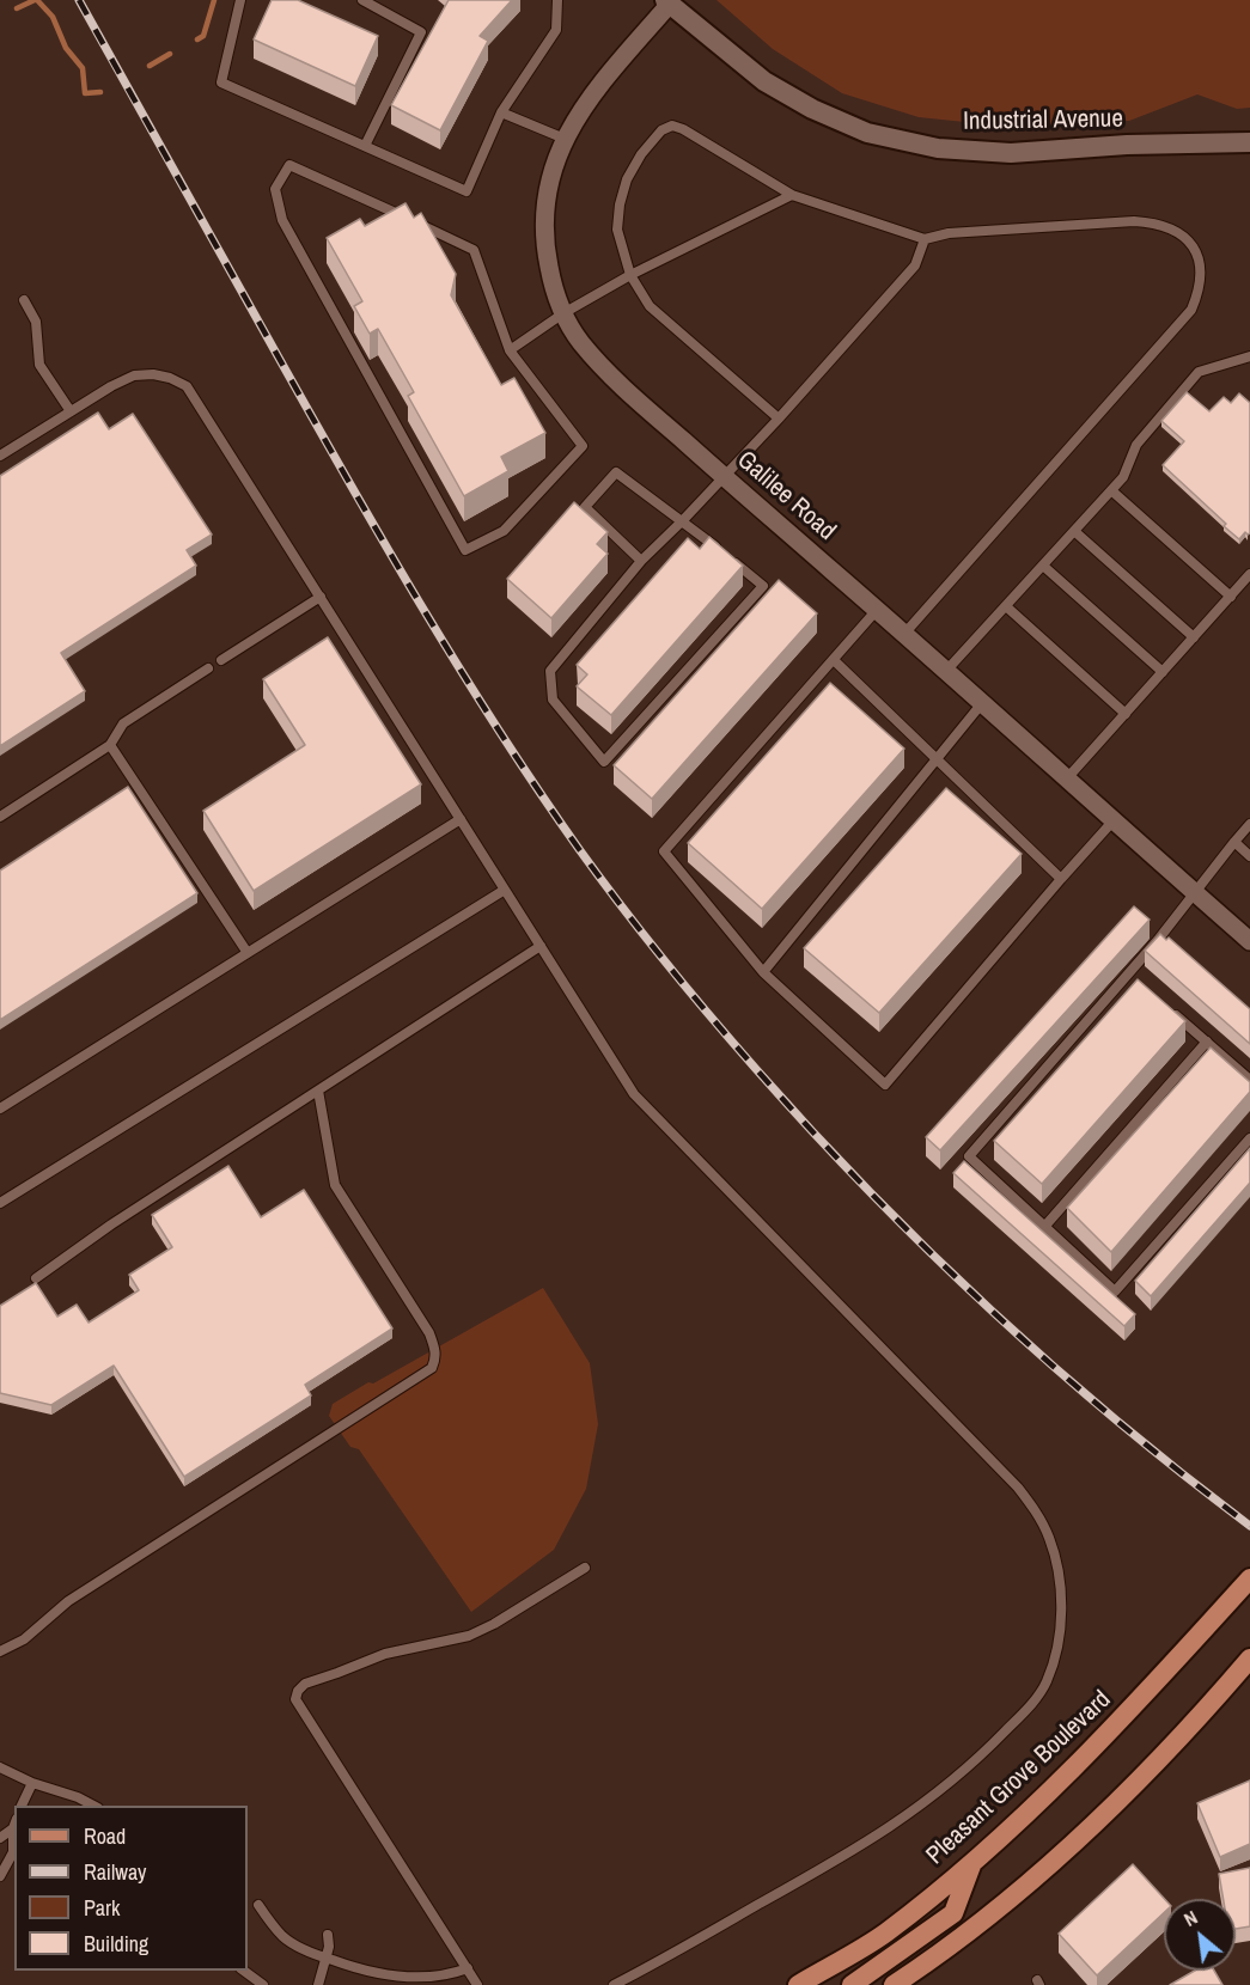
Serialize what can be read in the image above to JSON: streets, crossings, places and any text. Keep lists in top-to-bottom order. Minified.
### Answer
{"streets":{"main road":["Pleasant Grove Boulevard"],"street":["Industrial Avenue","Galilee Road"]},"crossings":[["Industrial Avenue","Galilee Road"]],"legend":["Road","Railway","Park","Building"],"north":"top left"}
